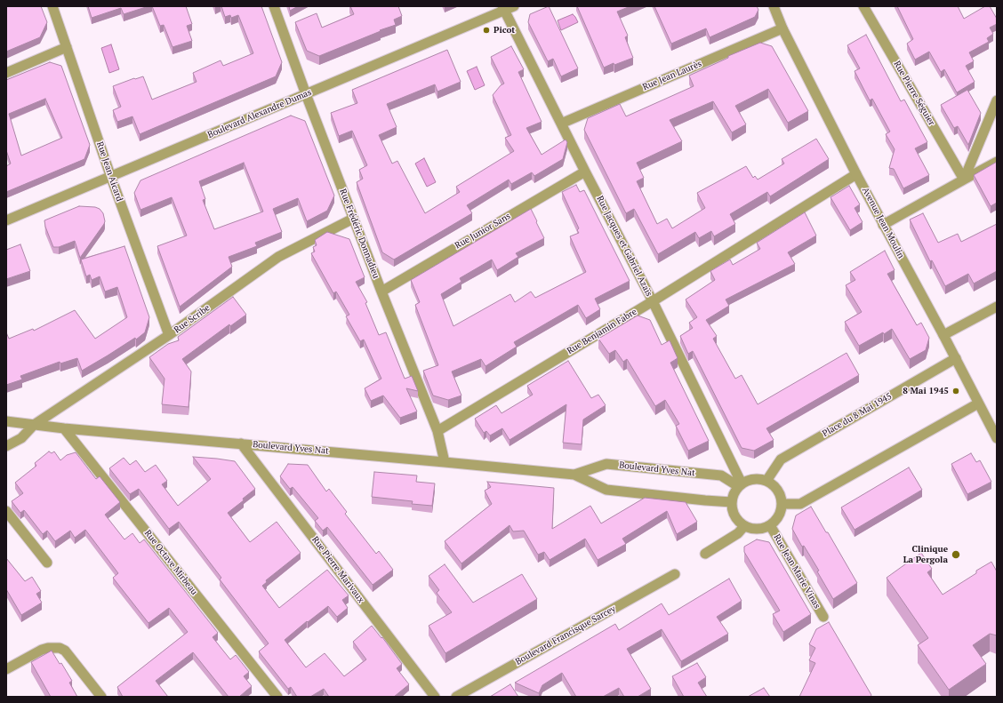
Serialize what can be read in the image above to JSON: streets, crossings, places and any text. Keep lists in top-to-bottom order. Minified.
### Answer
{"streets":{"street":["Rue Jean Laurès","Rue Pierre Séguier","Boulevard Alexandre Dumas","Rue Jean Aicard","Avenue Jean Moulin","Rue Junior Sans","Rue Frédéric Donnadieu","Rue Jacques et Gabriel Azaïs","Rue Scribe","Rue Benjamin Fabre","Place du 8 Mai 1945","Boulevard Yves Nat","Rue Octave Mirbeau","Rue Pierre Marivaux","Rue Jean Marie Vinas","Boulevard Francisque Sarcey"]},"crossings":[["Rue Jean Laurès","Avenue Jean Moulin"],["Rue Jean Laurès","Rue Jacques et Gabriel Azaïs"],["Boulevard Alexandre Dumas","Rue Jean Aicard"],["Boulevard Alexandre Dumas","Rue Frédéric Donnadieu"],["Boulevard Alexandre Dumas","Rue Jacques et Gabriel Azaïs"],["Rue Jean Aicard","Rue Scribe"],["Avenue Jean Moulin","Rue Benjamin Fabre"],["Avenue Jean Moulin","Place du 8 Mai 1945"],["Rue Junior Sans","Rue Frédéric Donnadieu"],["Rue Junior Sans","Rue Jacques et Gabriel Azaïs"],["Rue Frédéric Donnadieu","Rue Scribe"],["Rue Frédéric Donnadieu","Rue Benjamin Fabre"],["Rue Frédéric Donnadieu","Boulevard Yves Nat"],["Rue Jacques et Gabriel Azaïs","Rue Benjamin Fabre"],["Rue Jacques et Gabriel Azaïs","Place du 8 Mai 1945"],["Rue Jacques et Gabriel Azaïs","Boulevard Yves Nat"],["Rue Jacques et Gabriel Azaïs","Rue Jean Marie Vinas"],["Rue Scribe","Boulevard Yves Nat"],["Place du 8 Mai 1945","Boulevard Yves Nat"],["Place du 8 Mai 1945","Rue Jean Marie Vinas"],["Boulevard Yves Nat","Rue Octave Mirbeau"],["Boulevard Yves Nat","Rue Pierre Marivaux"],["Boulevard Yves Nat","Rue Jean Marie Vinas"]],"places":["Picot","8 Mai 1945","Clinique La Pergola"]}
